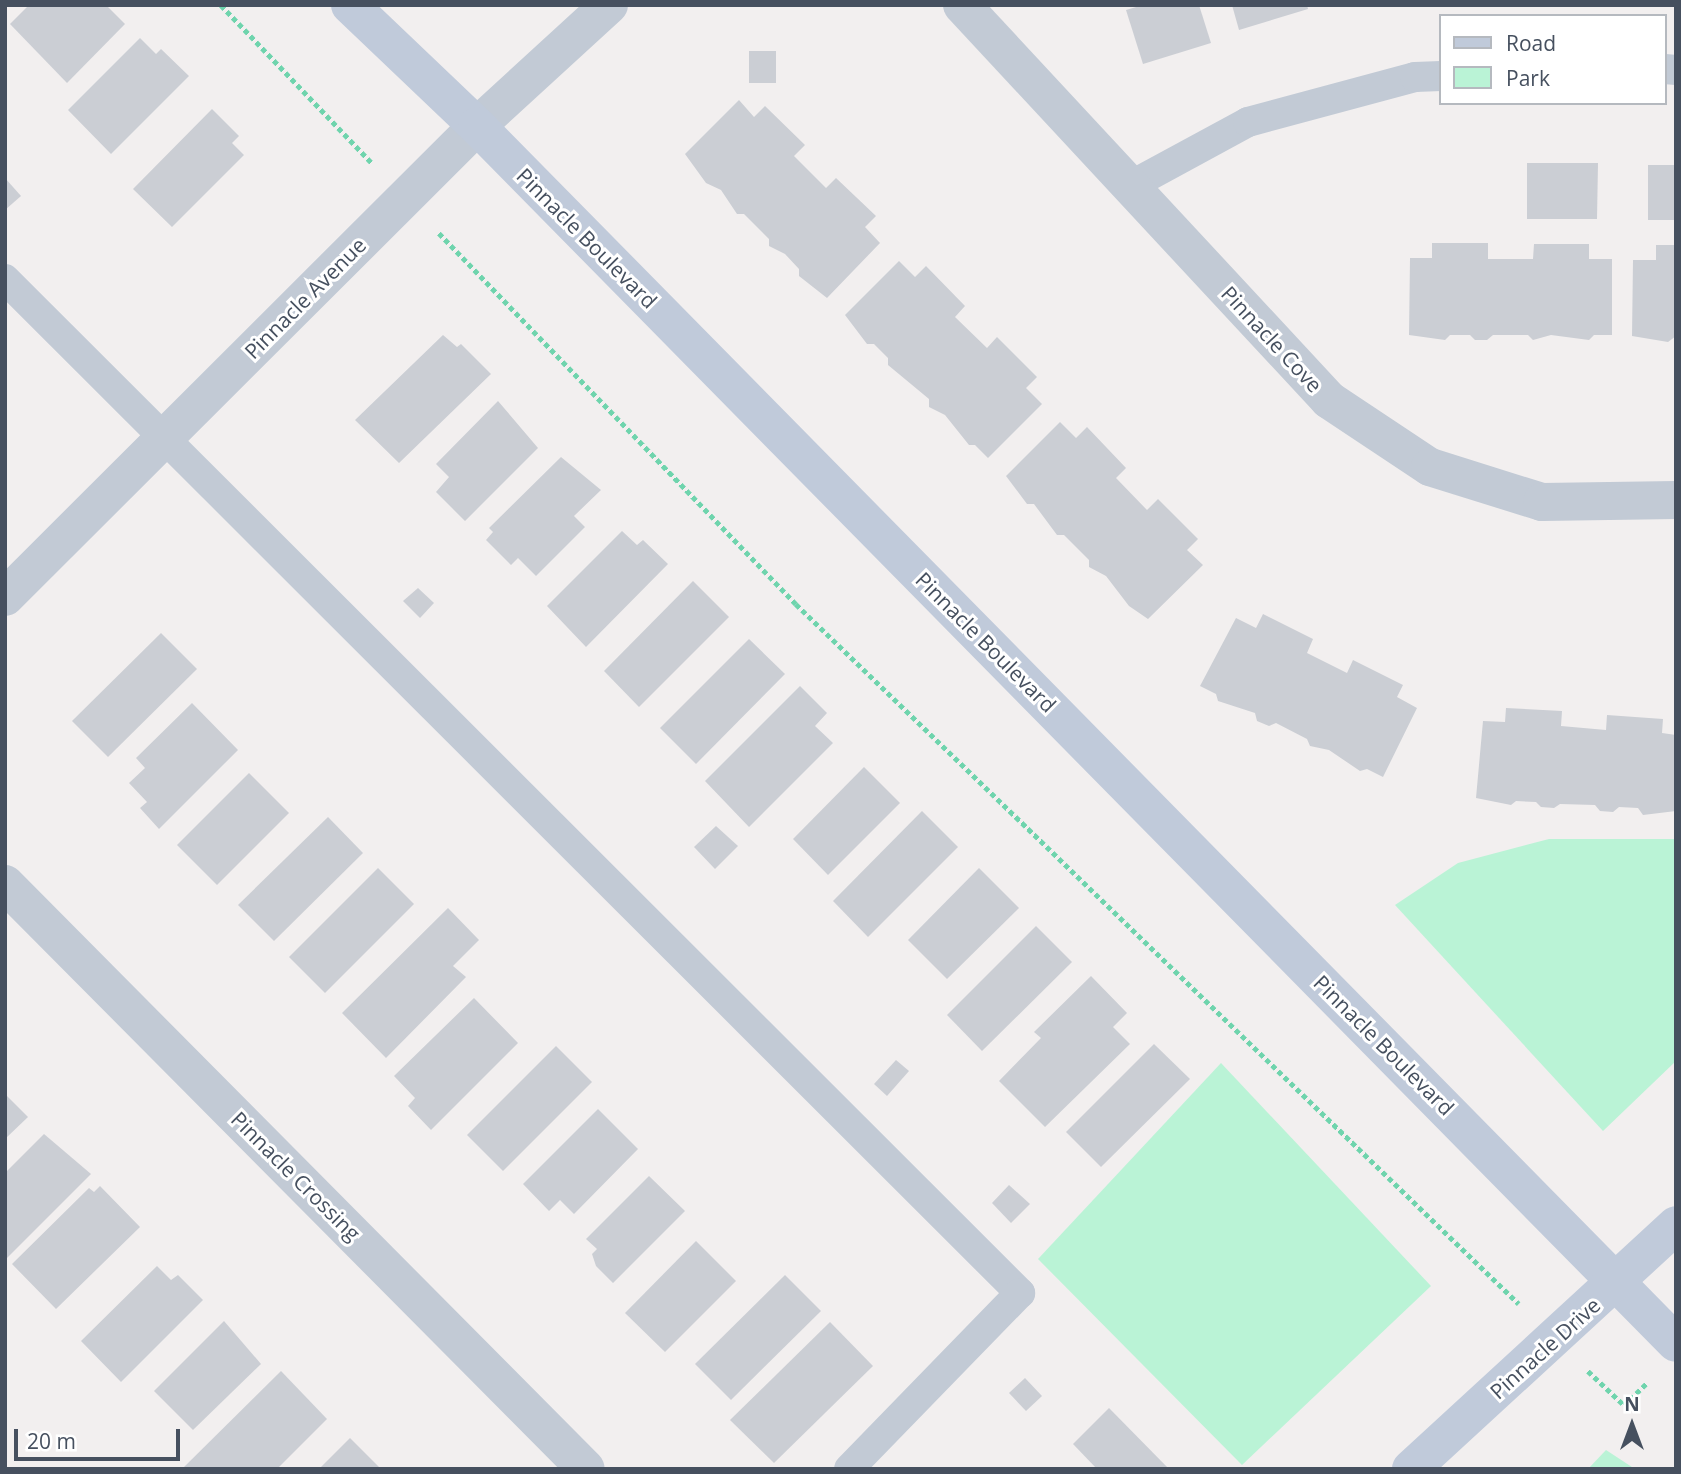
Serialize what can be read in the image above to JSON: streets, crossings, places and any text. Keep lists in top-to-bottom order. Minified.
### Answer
{"streets":{"street":["Pinnacle Boulevard","Pinnacle Avenue","Pinnacle Cove","Pinnacle Crossing","Pinnacle Drive"]},"crossings":[["Pinnacle Boulevard","Pinnacle Avenue"],["Pinnacle Boulevard","Pinnacle Drive"]],"legend":["Road","Park"],"scale_bar":"20 m","north":"top"}
